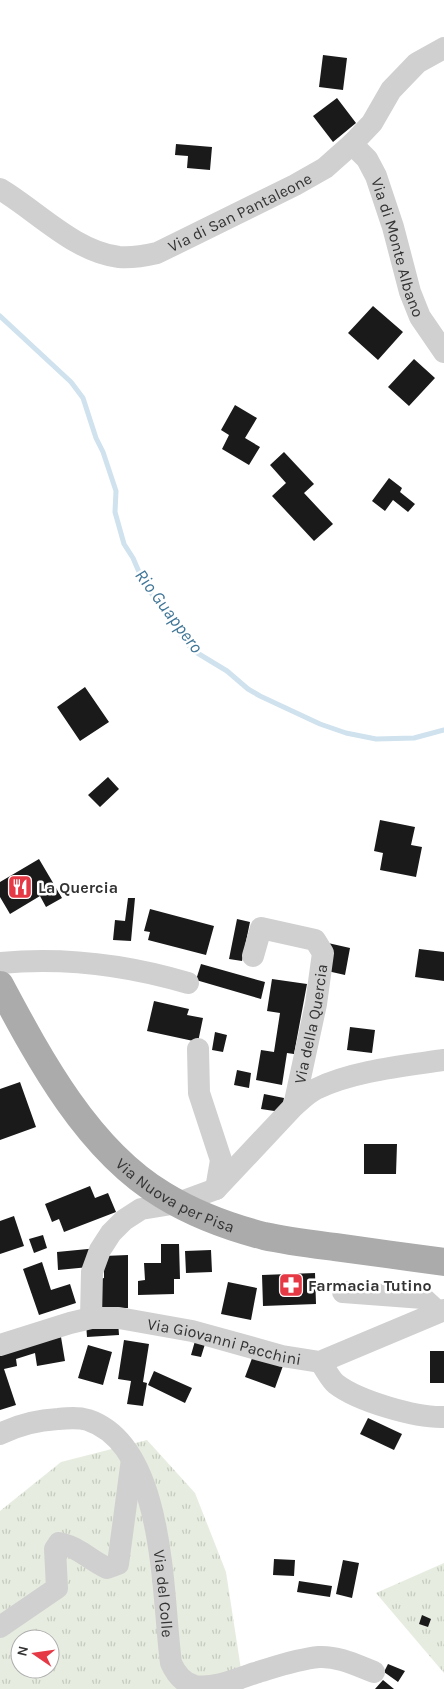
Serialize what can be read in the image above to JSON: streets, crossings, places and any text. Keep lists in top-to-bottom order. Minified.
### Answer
{"streets":{"main road":["Via Nuova per Pisa"],"street":["Via di San Pantaleone","Via di Monte Albano","Via della Quercia","Via Giovanni Pacchini","Via del Colle"]},"crossings":[["Via di San Pantaleone","Via di Monte Albano"],["Via della Quercia","Via Nuova per Pisa"],["Via della Quercia","Via Giovanni Pacchini"]],"water":["Rio Guappero"],"places":{"restaurant":["La Quercia"],"pharmacy":["Farmacia Tutino"]},"north":"left"}
